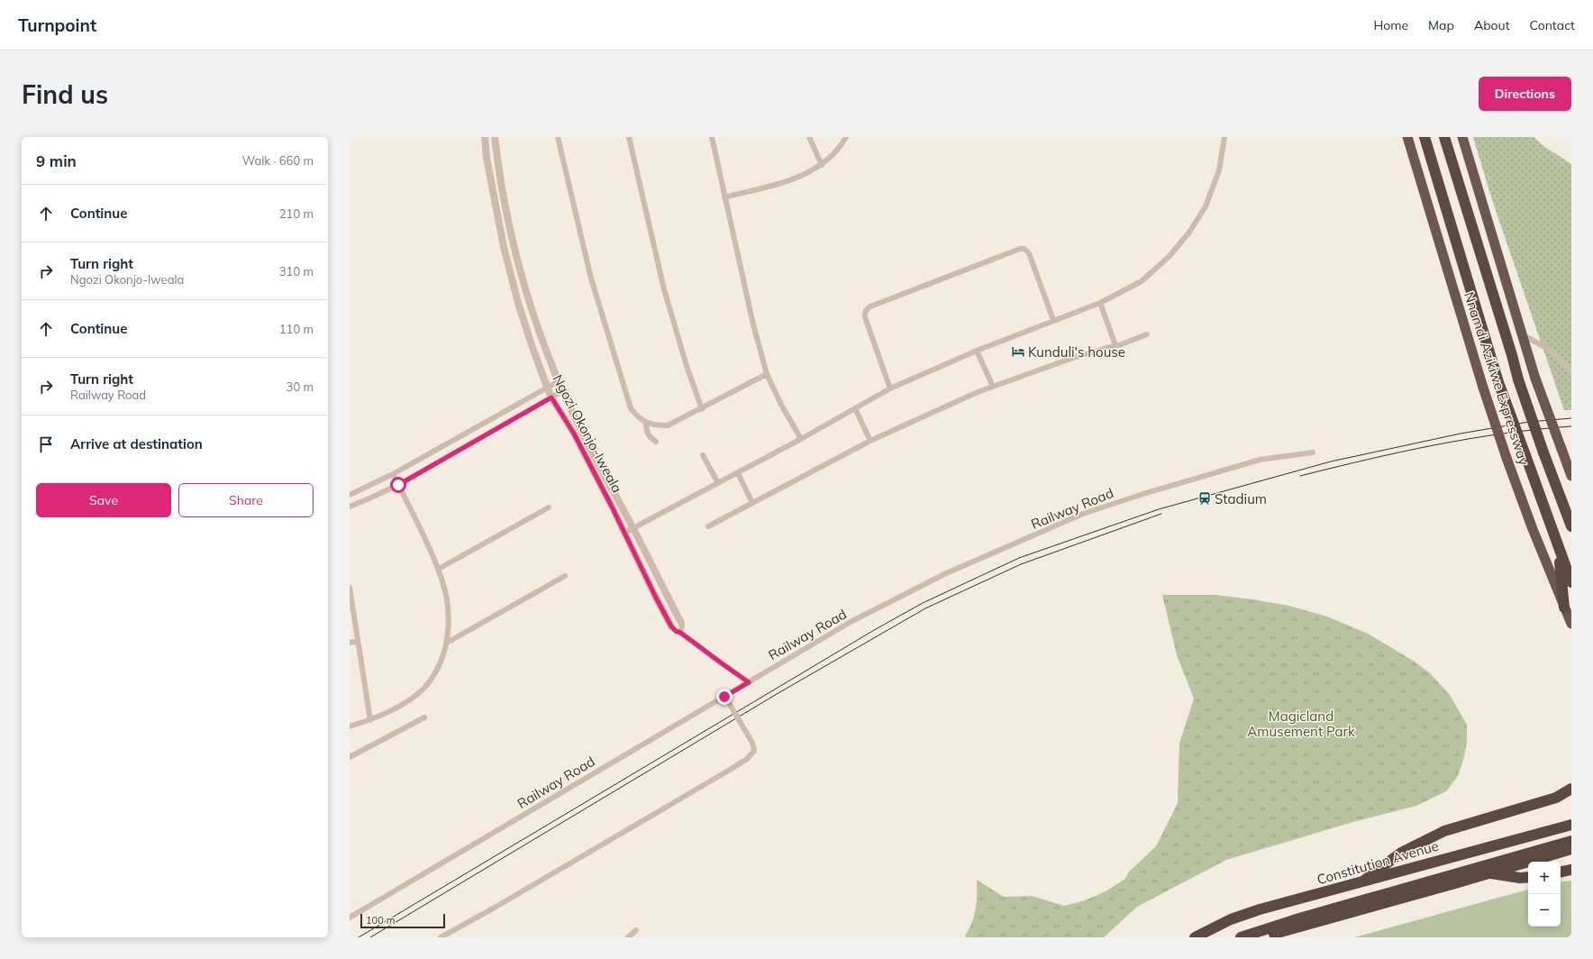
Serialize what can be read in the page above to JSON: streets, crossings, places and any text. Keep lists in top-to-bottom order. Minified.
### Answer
{"streets":{"highway":["Nnamdi Azikiwe Expressway","Constitution Avenue"],"street":["Ngozi Okonjo-Iweala","Railway Road"]},"parks":["Magicland Amusement Park"],"places":{"hotel":["Kunduli's house"],"station":["Stadium"]},"scale_bar":"100 m","page":{"header":"Turnpoint","nav":["Home","Map","About","Contact"],"buttons":["Directions",["Save","Share"]],"title":"Find us","heading":["9 min","Walk · 660 m"],"list":[["Continue","210 m"],["Turn right","Ngozi Okonjo-Iweala","310 m"],["Continue","110 m"],["Turn right","Railway Road","30 m"],"Arrive at destination"],"map_buttons":["+","−"],"scale":"100 m"}}
